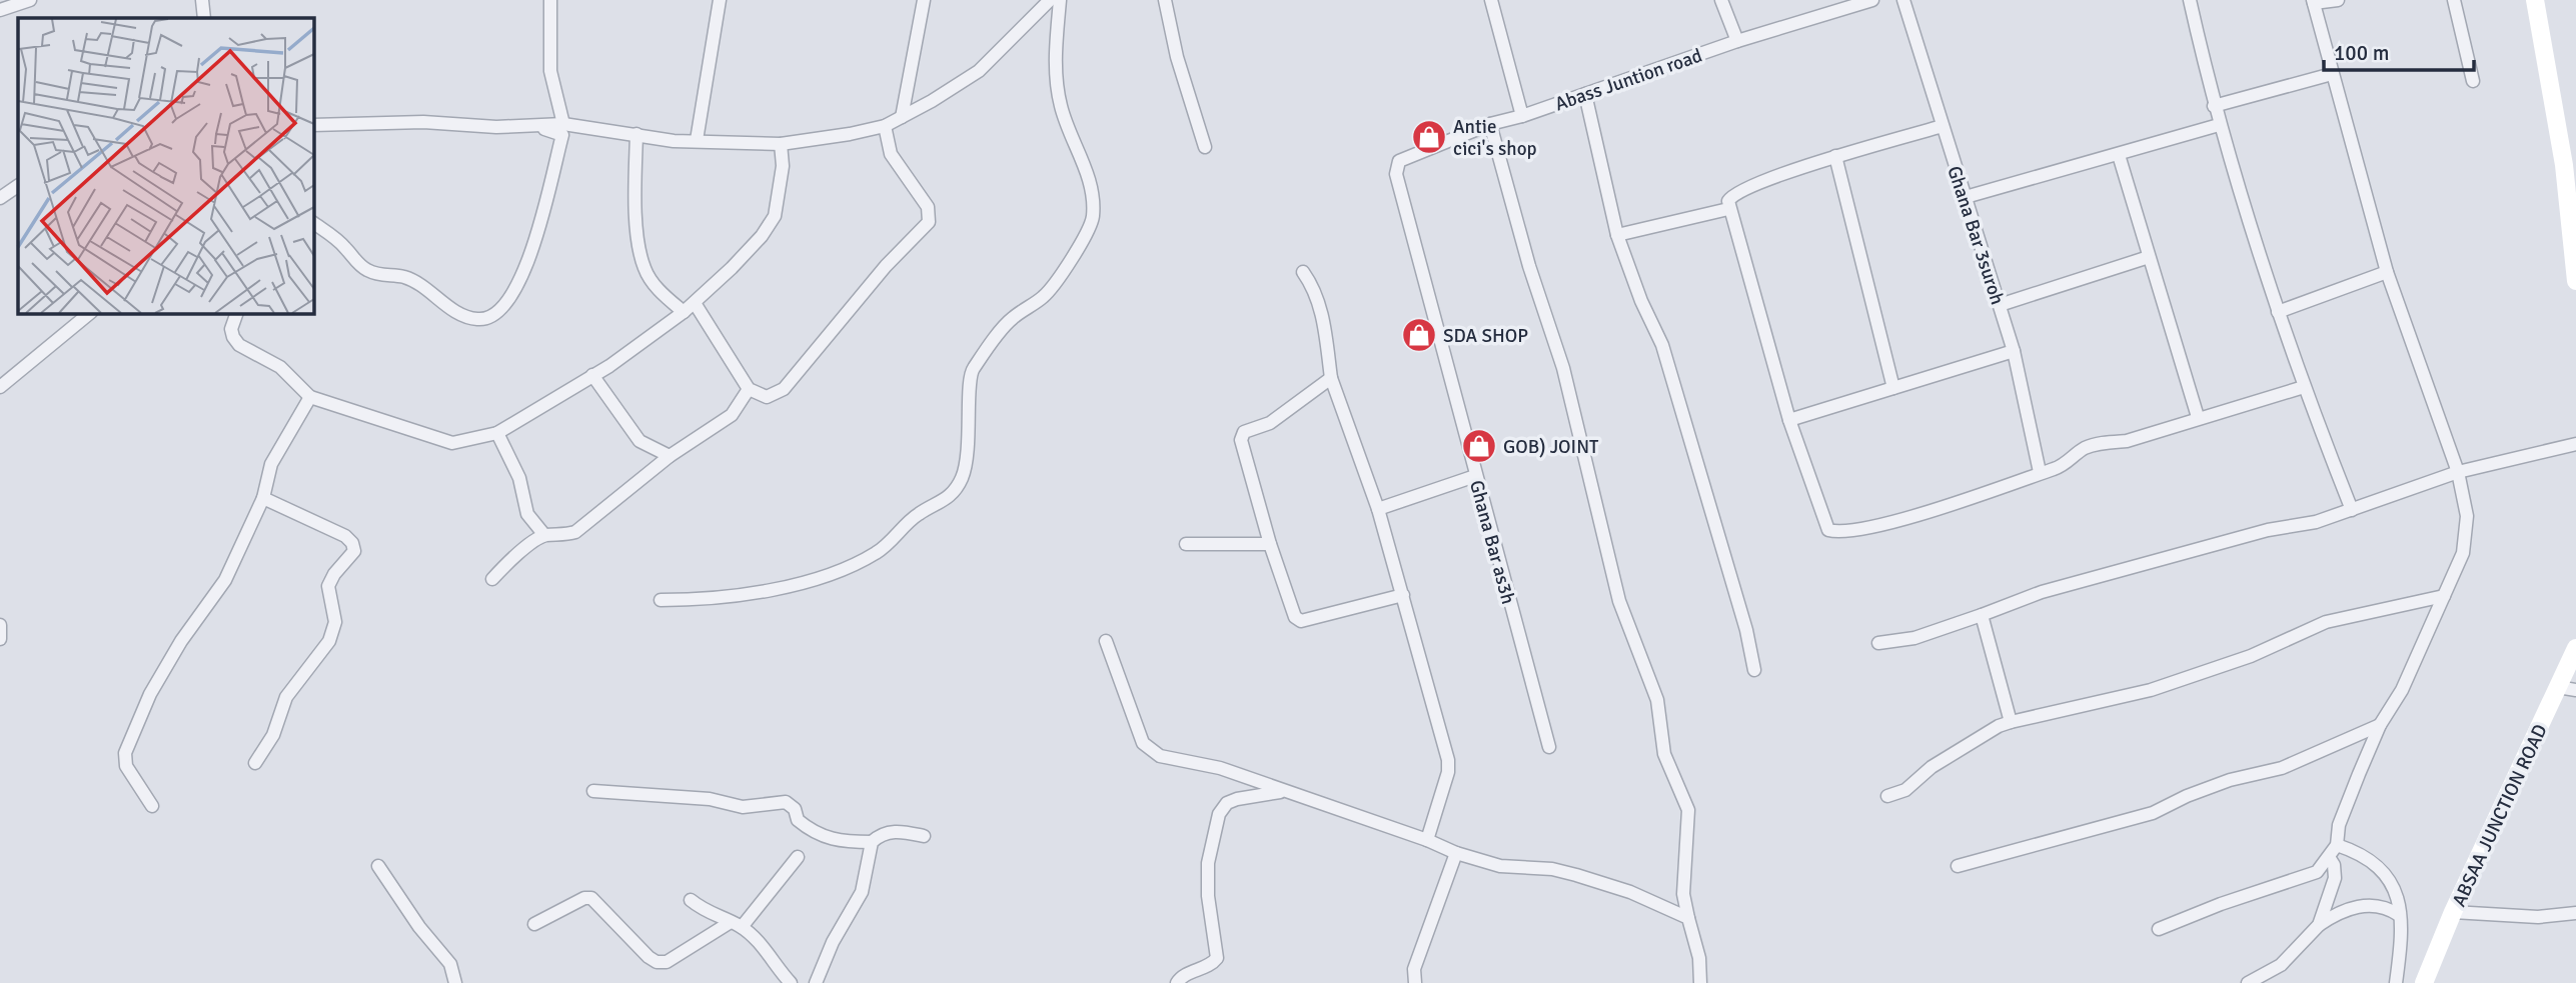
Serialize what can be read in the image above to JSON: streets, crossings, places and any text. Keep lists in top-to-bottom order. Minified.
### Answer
{"streets":{"street":["Abass Juntion road","Ghana Bar 3suroh","Ghana Bar as3h","ABSAA JUNCTION ROAD"]},"crossings":[["Abass Juntion road","Ghana Bar as3h"]],"places":{"shop":["Antie cici's shop","SDA SHOP","GOB) JOINT"]},"scale_bar":"100 m"}
